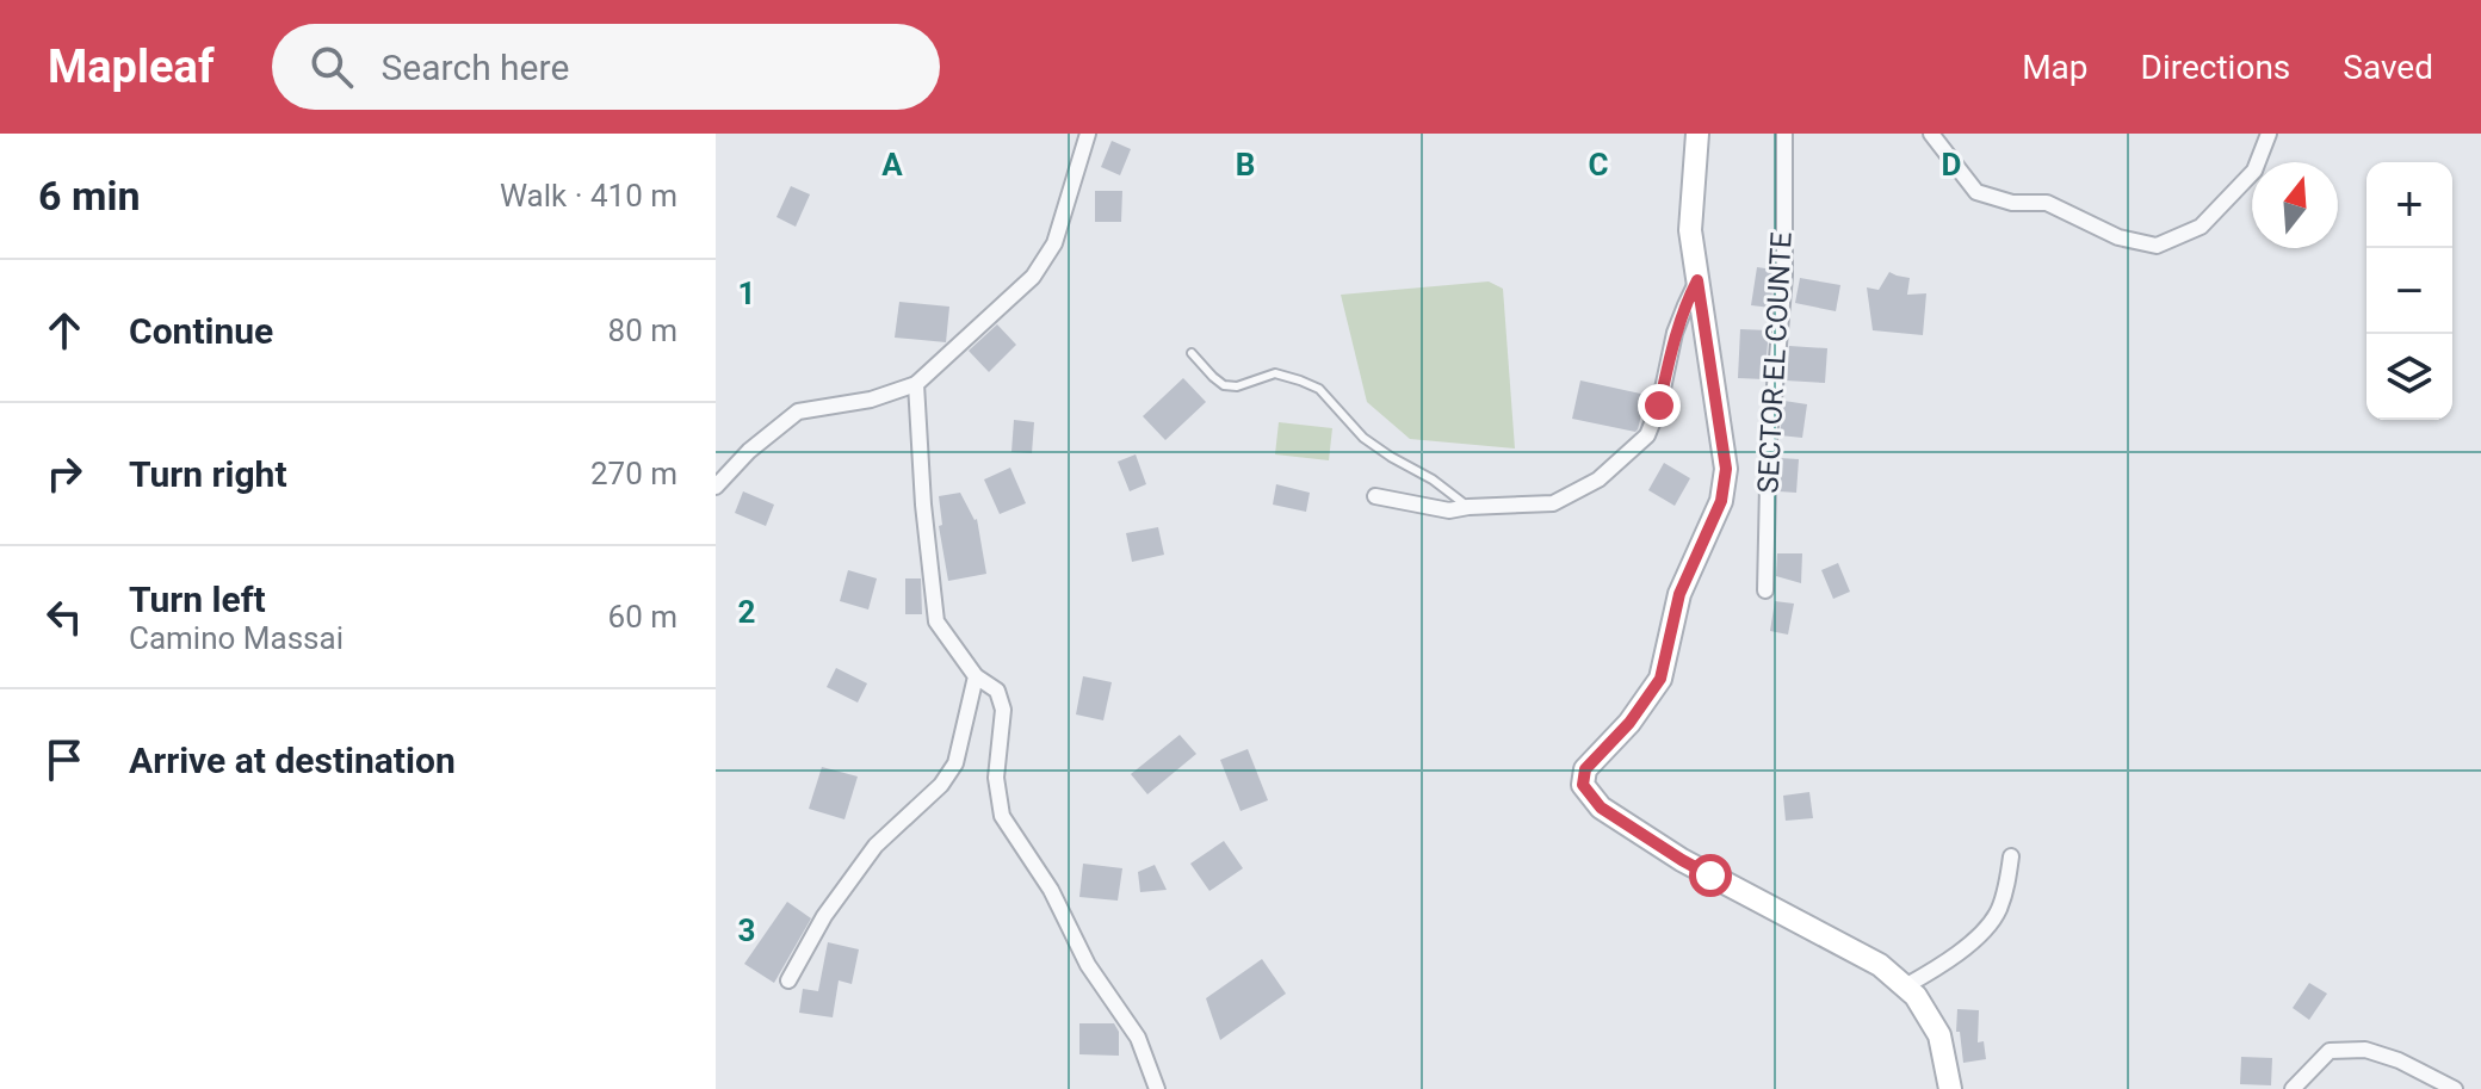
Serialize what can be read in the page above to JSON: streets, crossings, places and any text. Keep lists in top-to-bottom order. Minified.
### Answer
{"streets":{"street":["SECTOR EL COUNTE"]},"north":"top","page":{"header":"Mapleaf","search":"Search here","nav":["Map","Directions","Saved"],"heading":["6 min","Walk · 410 m"],"map_buttons":["+","−"],"list":[["Continue","80 m"],["Turn right","270 m"],["Turn left","Camino Massai","60 m"],"Arrive at destination"]},"grid":{"columns":["A","B","C","D"],"rows":["1","2","3"]}}
